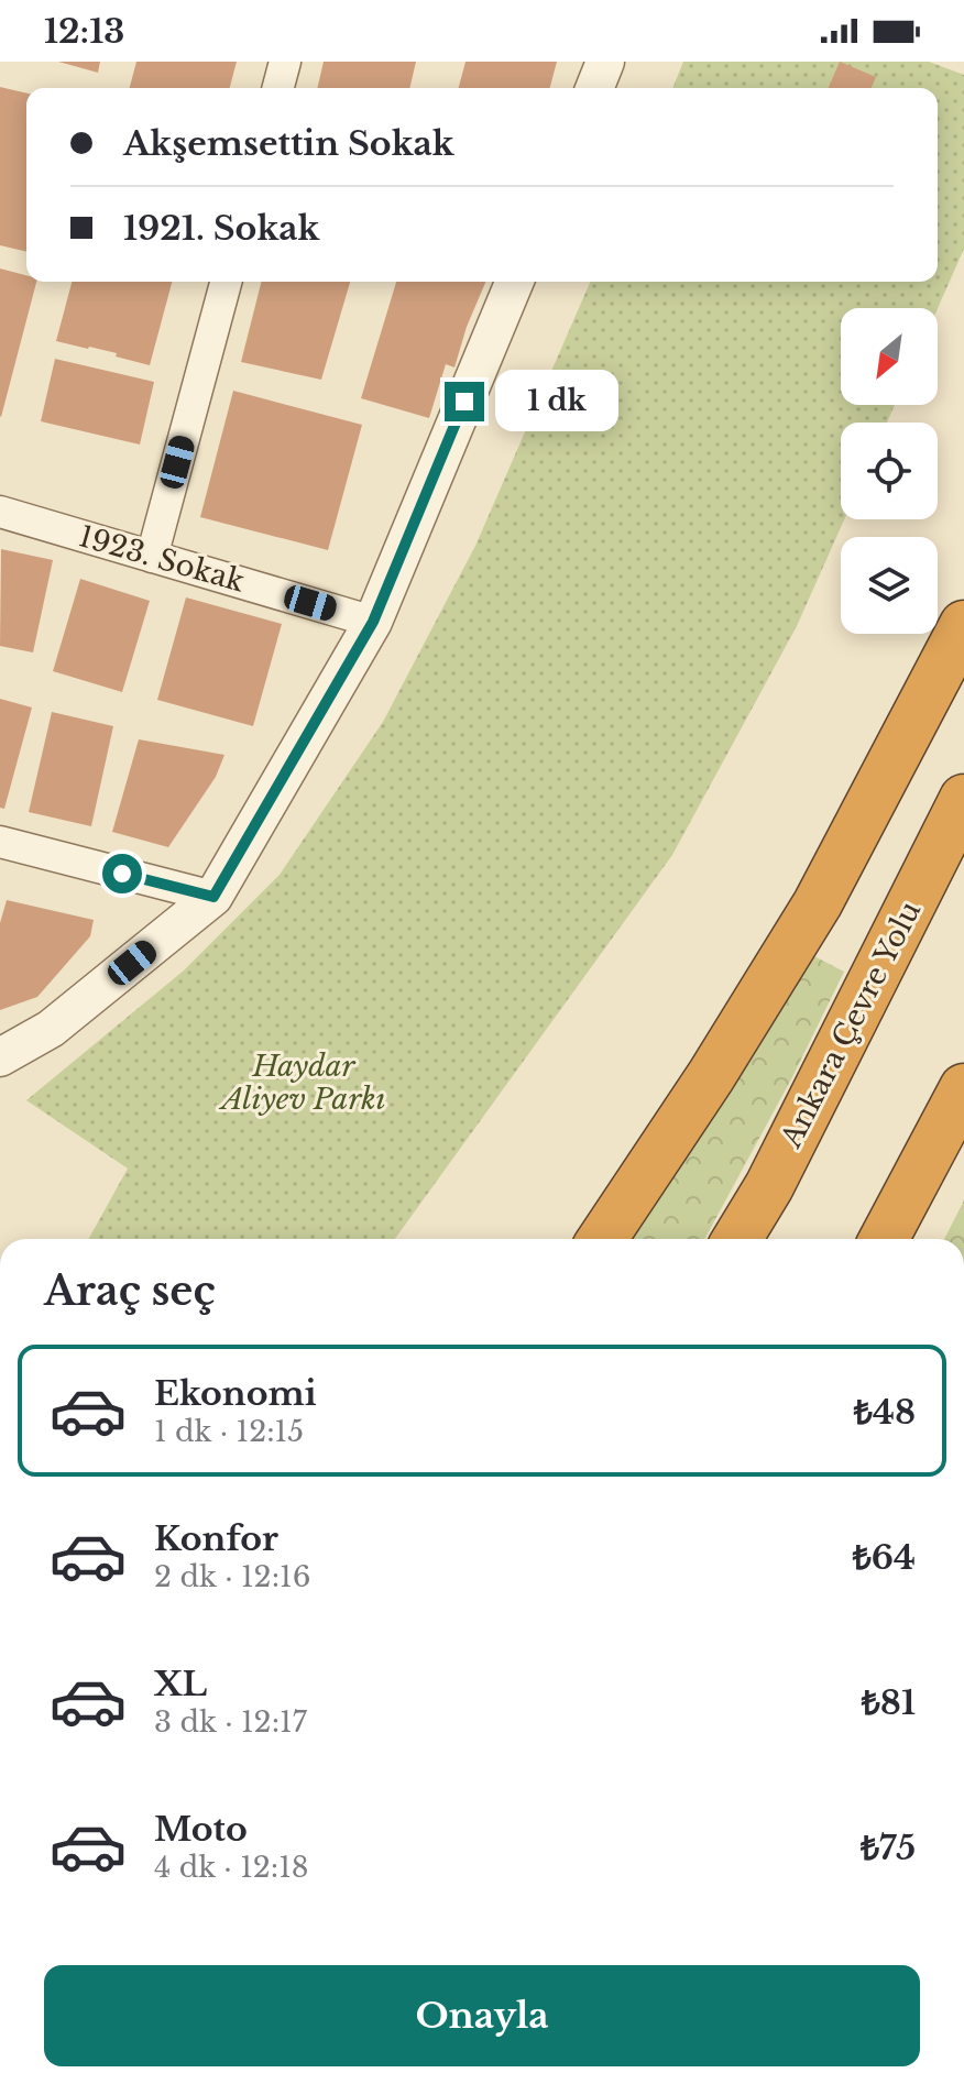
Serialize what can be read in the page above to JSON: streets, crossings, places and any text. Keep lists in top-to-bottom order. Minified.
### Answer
{"streets":{"highway":["Ankara Çevre Yolu"],"street":["1923. Sokak"]},"parks":["Haydar Aliyev Parkı"],"north":"bottom left","page":{"status":"12:13","banner":["Akşemsettin Sokak","1921. Sokak"],"bubble":"1 dk","heading":"Araç seç","list":[{"name":"Ekonomi","note":"1 dk · 12:15","value":"₺48"},{"name":"Konfor","note":"2 dk · 12:16","value":"₺64"},{"name":"XL","note":"3 dk · 12:17","value":"₺81"},{"name":"Moto","note":"4 dk · 12:18","value":"₺75"}],"buttons":"Onayla"}}
